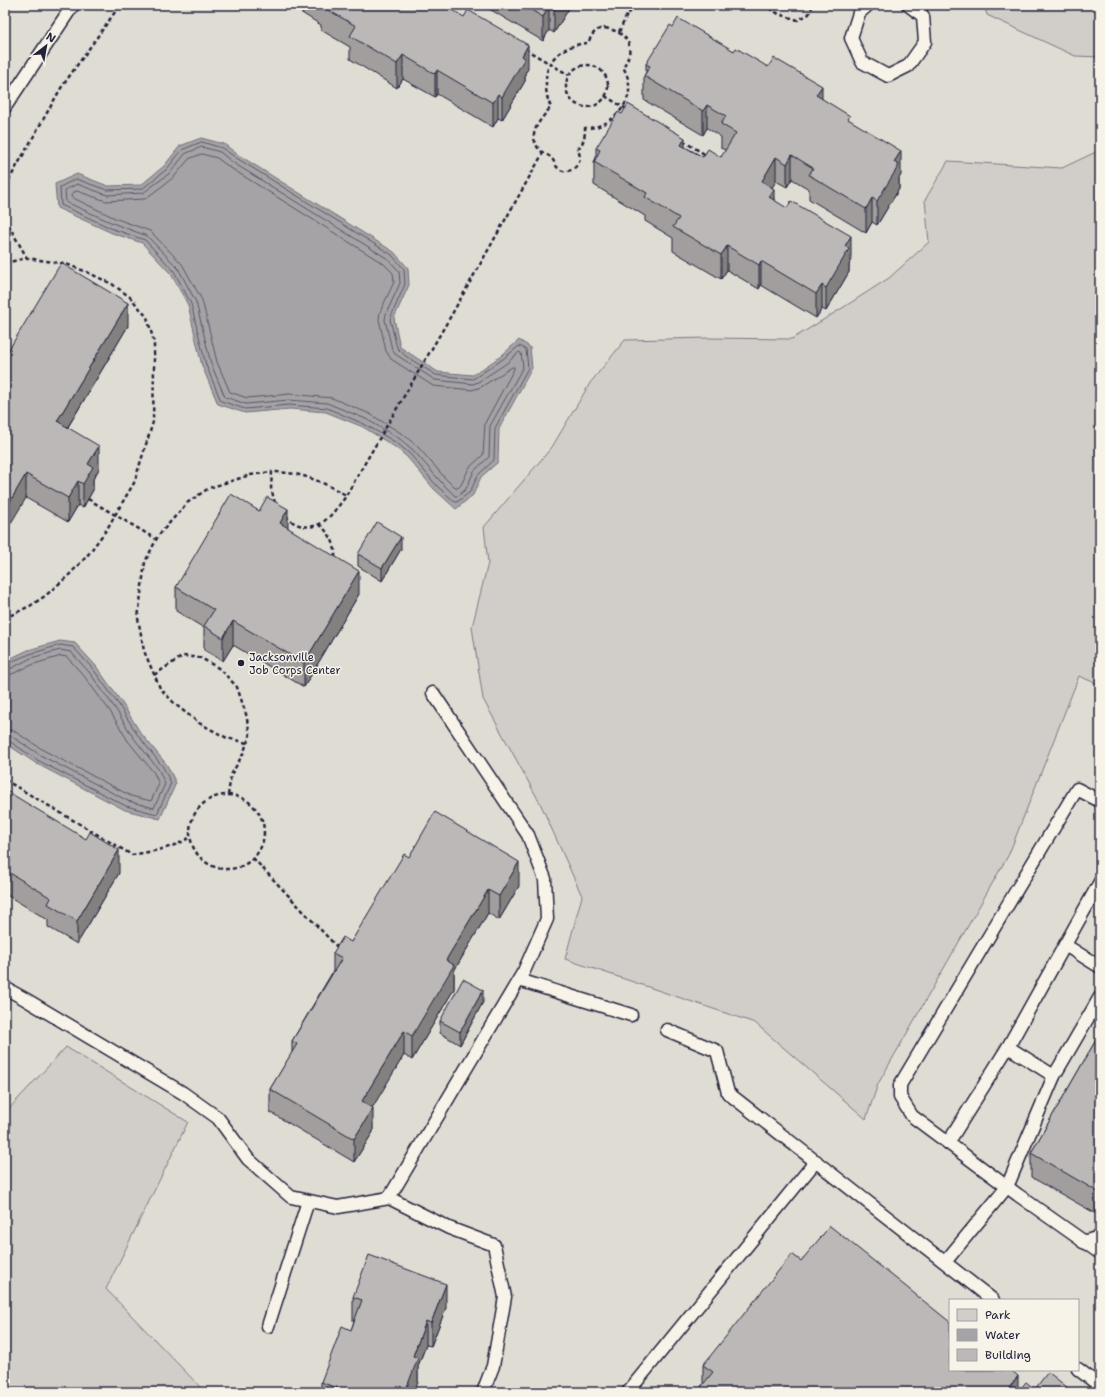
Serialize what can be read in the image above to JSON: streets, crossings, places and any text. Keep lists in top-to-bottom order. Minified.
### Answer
{"places":["Jacksonville Job Corps Center"],"legend":["Park","Water","Building"],"north":"top right"}
